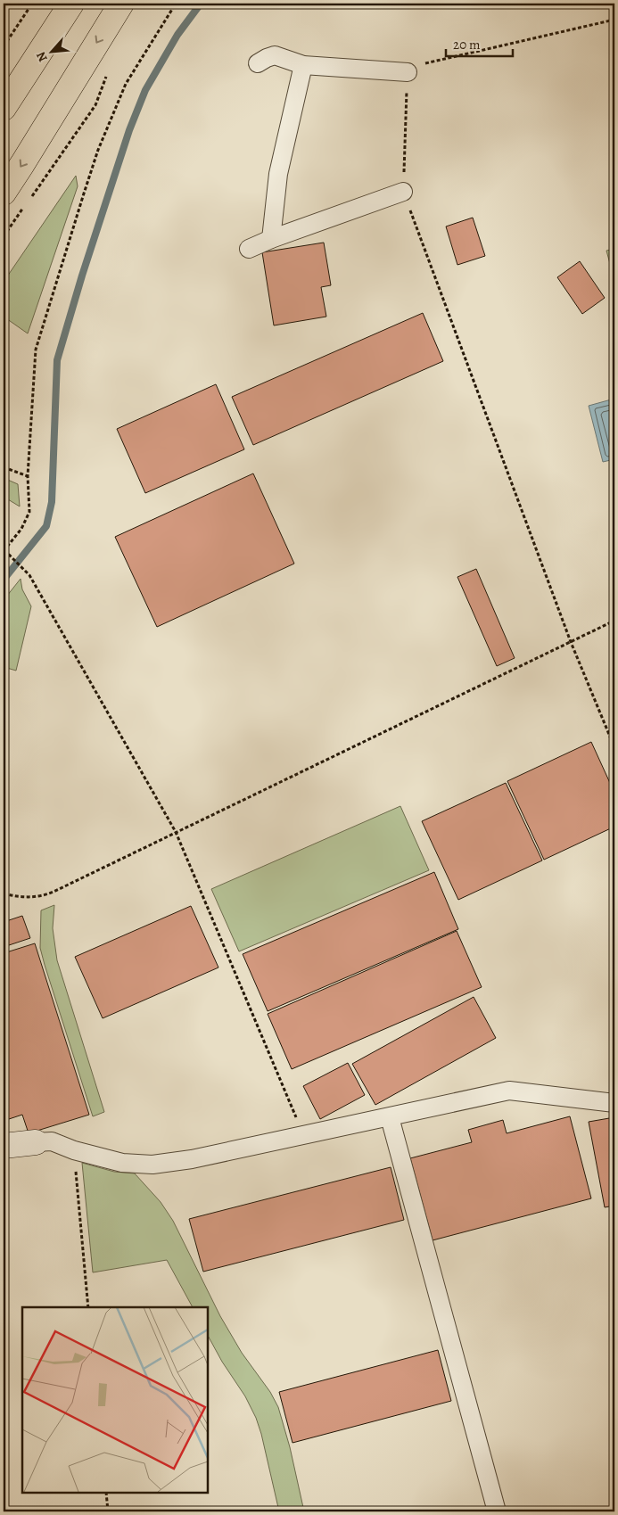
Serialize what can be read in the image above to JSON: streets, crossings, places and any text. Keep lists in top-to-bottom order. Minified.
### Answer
{"scale_bar":"20 m","north":"bottom left"}
